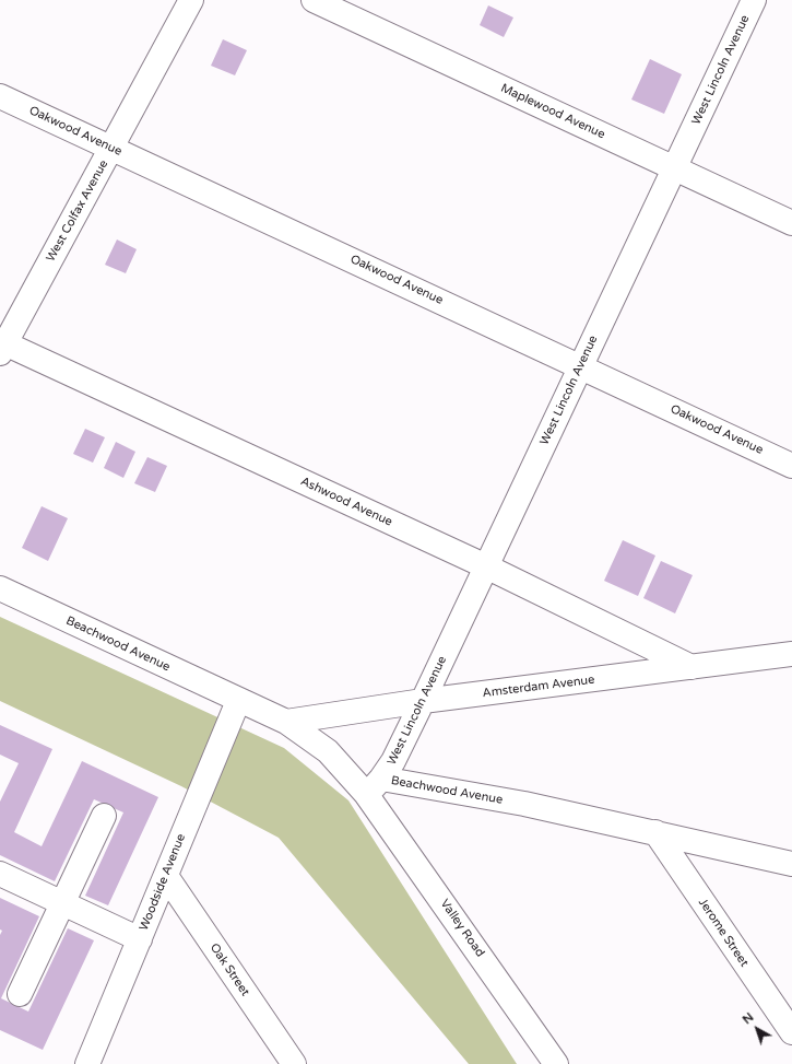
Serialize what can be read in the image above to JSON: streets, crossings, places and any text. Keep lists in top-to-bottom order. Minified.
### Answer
{"streets":{"street":["West Lincoln Avenue","Maplewood Avenue","Oakwood Avenue","West Colfax Avenue","Ashwood Avenue","Beachwood Avenue","Amsterdam Avenue","Woodside Avenue","Valley Road","Jerome Street","Oak Street"]},"crossings":[["West Lincoln Avenue","Maplewood Avenue"],["West Lincoln Avenue","Oakwood Avenue"],["West Lincoln Avenue","Ashwood Avenue"],["West Lincoln Avenue","Beachwood Avenue"],["West Lincoln Avenue","Amsterdam Avenue"],["West Lincoln Avenue","Valley Road"],["Oakwood Avenue","West Colfax Avenue"],["West Colfax Avenue","Ashwood Avenue"],["Ashwood Avenue","Amsterdam Avenue"],["Beachwood Avenue","Amsterdam Avenue"],["Beachwood Avenue","Woodside Avenue"],["Beachwood Avenue","Valley Road"],["Beachwood Avenue","Jerome Street"],["Woodside Avenue","Oak Street"]],"north":"top left"}
